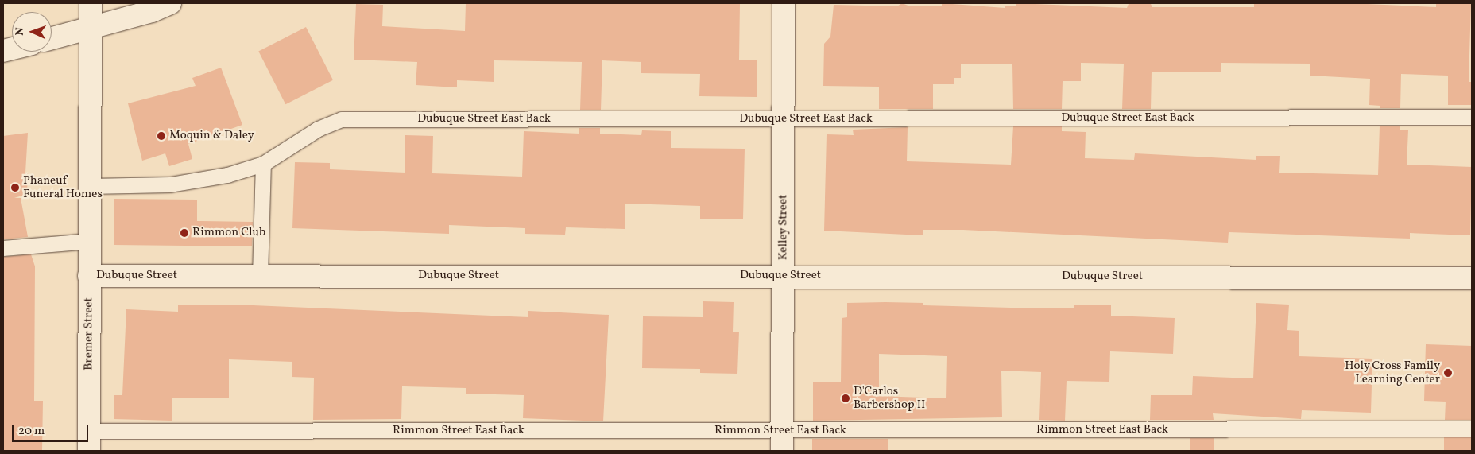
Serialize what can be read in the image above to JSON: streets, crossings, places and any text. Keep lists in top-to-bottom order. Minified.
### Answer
{"streets":{"street":["Kelley Street","Dubuque Street","Bremer Street"],"lane":["Dubuque Street East Back","Rimmon Street East Back"]},"crossings":[["Dubuque Street East Back","Kelley Street"],["Dubuque Street East Back","Bremer Street"],["Kelley Street","Dubuque Street"],["Kelley Street","Rimmon Street East Back"],["Dubuque Street","Bremer Street"],["Bremer Street","Rimmon Street East Back"]],"places":["Moquin & Daley","Phaneuf Funeral Homes","Rimmon Club","Holy Cross Family Learning Center","D'Carlos Barbershop II"],"scale_bar":"20 m","north":"left"}
